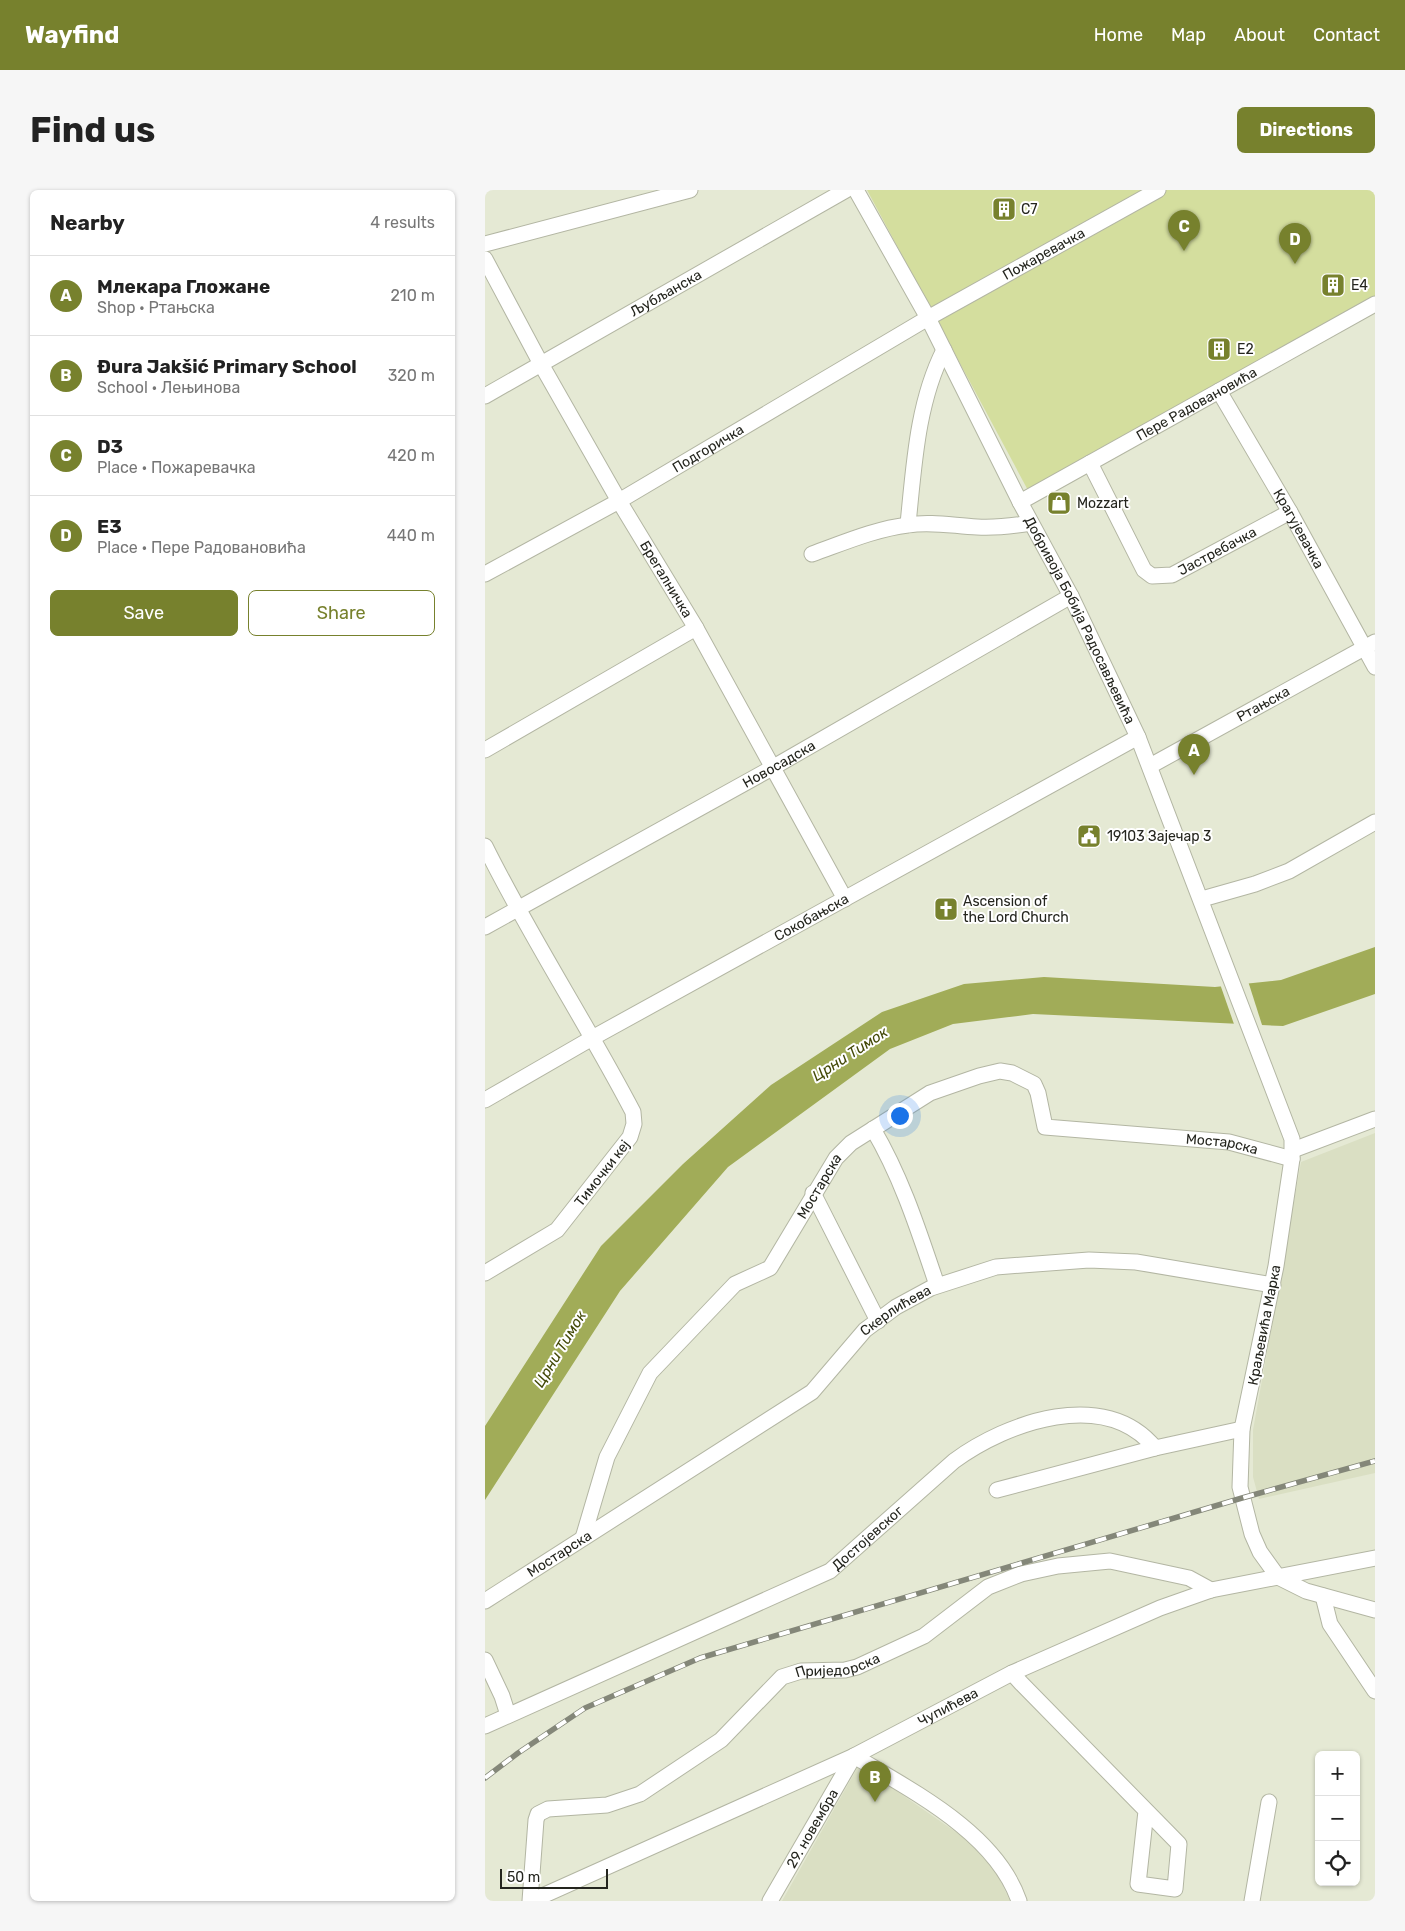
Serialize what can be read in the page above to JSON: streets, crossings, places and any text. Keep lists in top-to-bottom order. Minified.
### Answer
{"streets":{"street":["Пожаревачка","Љубљанска","Пере Радовановића","Подгоричка","Крагујевачка","Јастребачка","Брегалничка","Добривоја Бобија Радосављевића","Ртањска","Новосадска","Сокобањска","Мостарска","Тимочки кеј","Скерлићева","Краљевића Марка","Достојевског","Приједорска","Чупићева","29. новембра"]},"crossings":[["Пожаревачка","Подгоричка"],["Пожаревачка","Добривоја Бобија Радосављевића"],["Љубљанска","Брегалничка"],["Пере Радовановића","Крагујевачка"],["Пере Радовановића","Јастребачка"],["Пере Радовановића","Добривоја Бобија Радосављевића"],["Подгоричка","Брегалничка"],["Подгоричка","Добривоја Бобија Радосављевића"],["Крагујевачка","Јастребачка"],["Крагујевачка","Ртањска"],["Брегалничка","Новосадска"],["Брегалничка","Сокобањска"],["Добривоја Бобија Радосављевића","Ртањска"],["Добривоја Бобија Радосављевића","Новосадска"],["Добривоја Бобија Радосављевића","Сокобањска"],["Добривоја Бобија Радосављевића","Краљевића Марка"],["Новосадска","Тимочки кеј"],["Сокобањска","Тимочки кеј"],["Мостарска","Скерлићева"],["Мостарска","Краљевића Марка"],["Скерлићева","Краљевића Марка"],["Краљевића Марка","Чупићева"],["Приједорска","Чупићева"],["Чупићева","29. новембра"]],"water":["Црни Тимок"],"places":{"building":["C7","E4","E2"],"shop":["Mozzart"],"public building":["19103 Зајечар 3"],"church":["Ascension of the Lord Church"]},"scale_bar":"50 m","page":{"header":"Wayfind","nav":["Home","Map","About","Contact"],"buttons":["Directions",["Save","Share"]],"title":"Find us","heading":["Nearby","4 results"],"pins":["C","D","A","B"],"list":[{"mark":"A","name":"Млекара Гложане","note":"Shop · Ртањска","value":"210 m"},{"mark":"B","name":"Đura Jakšić Primary School","note":"School · Лењинова","value":"320 m"},{"mark":"C","name":"D3","note":"Place · Пожаревачка","value":"420 m"},{"mark":"D","name":"E3","note":"Place · Пере Радовановића","value":"440 m"}],"map_buttons":["+","−"],"scale":"50 m"}}
